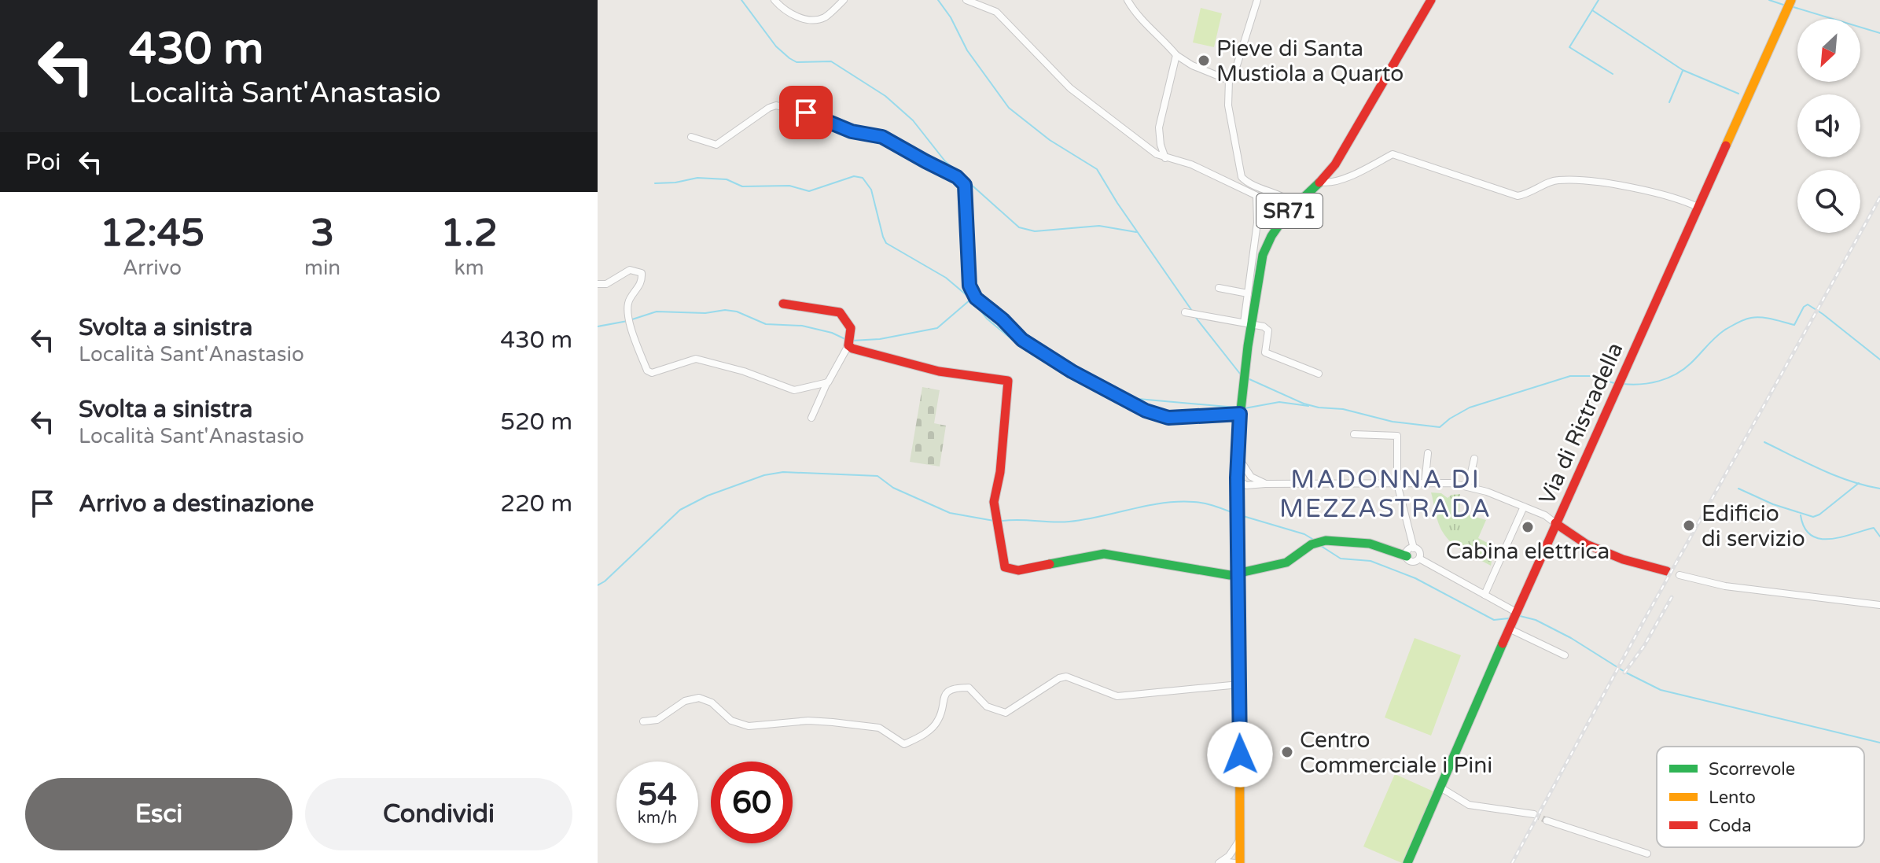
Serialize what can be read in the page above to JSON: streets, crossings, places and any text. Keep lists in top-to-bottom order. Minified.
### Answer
{"streets":{"street":["SR71","Via di Ristradella"]},"districts":["MADONNA DI MEZZASTRADA"],"places":["Pieve di Santa Mustiola a Quarto","Edificio di servizio","Cabina elettrica","Centro Commerciale i Pini"],"legend":["Scorrevole","Lento","Coda"],"north":"bottom left","page":{"turn":["430 m","Località Sant'Anastasio"],"then":"Poi","eta":["12:45","Arrivo","3","min","1.2","km"],"list":[{"name":"Svolta a sinistra","note":"Località Sant'Anastasio","value":"430 m"},{"name":"Svolta a sinistra","note":"Località Sant'Anastasio","value":"520 m"},{"name":"Arrivo a destinazione","value":"220 m"}],"speed":"54 km/h","limit":"60","buttons":["Esci","Condividi"]}}
